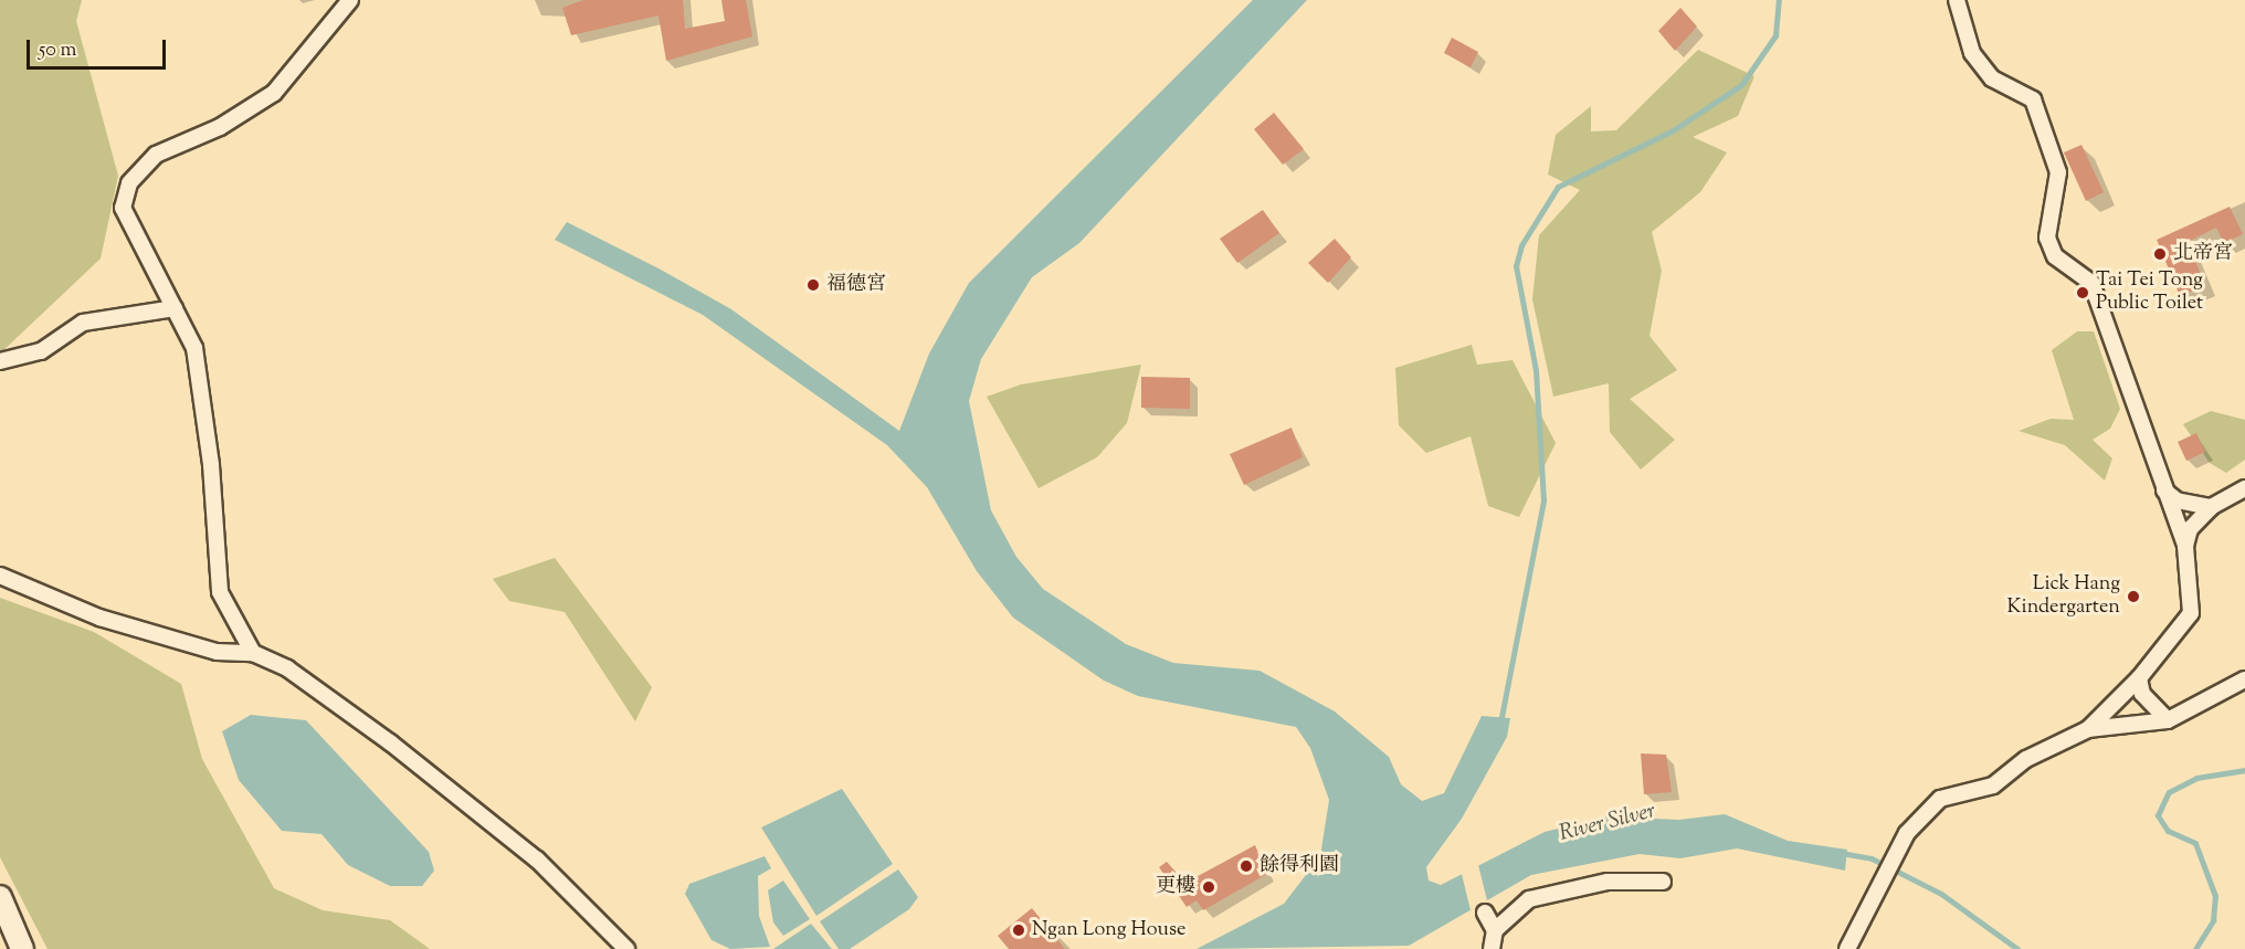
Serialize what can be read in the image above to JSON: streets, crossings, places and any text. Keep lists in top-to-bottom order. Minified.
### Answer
{"water":["River Silver"],"places":["北帝宮","福德宮","Tai Tei Tong Public Toilet","Lick Hang Kindergarten","餘得利園","更樓","Ngan Long House"],"scale_bar":"50 m"}
